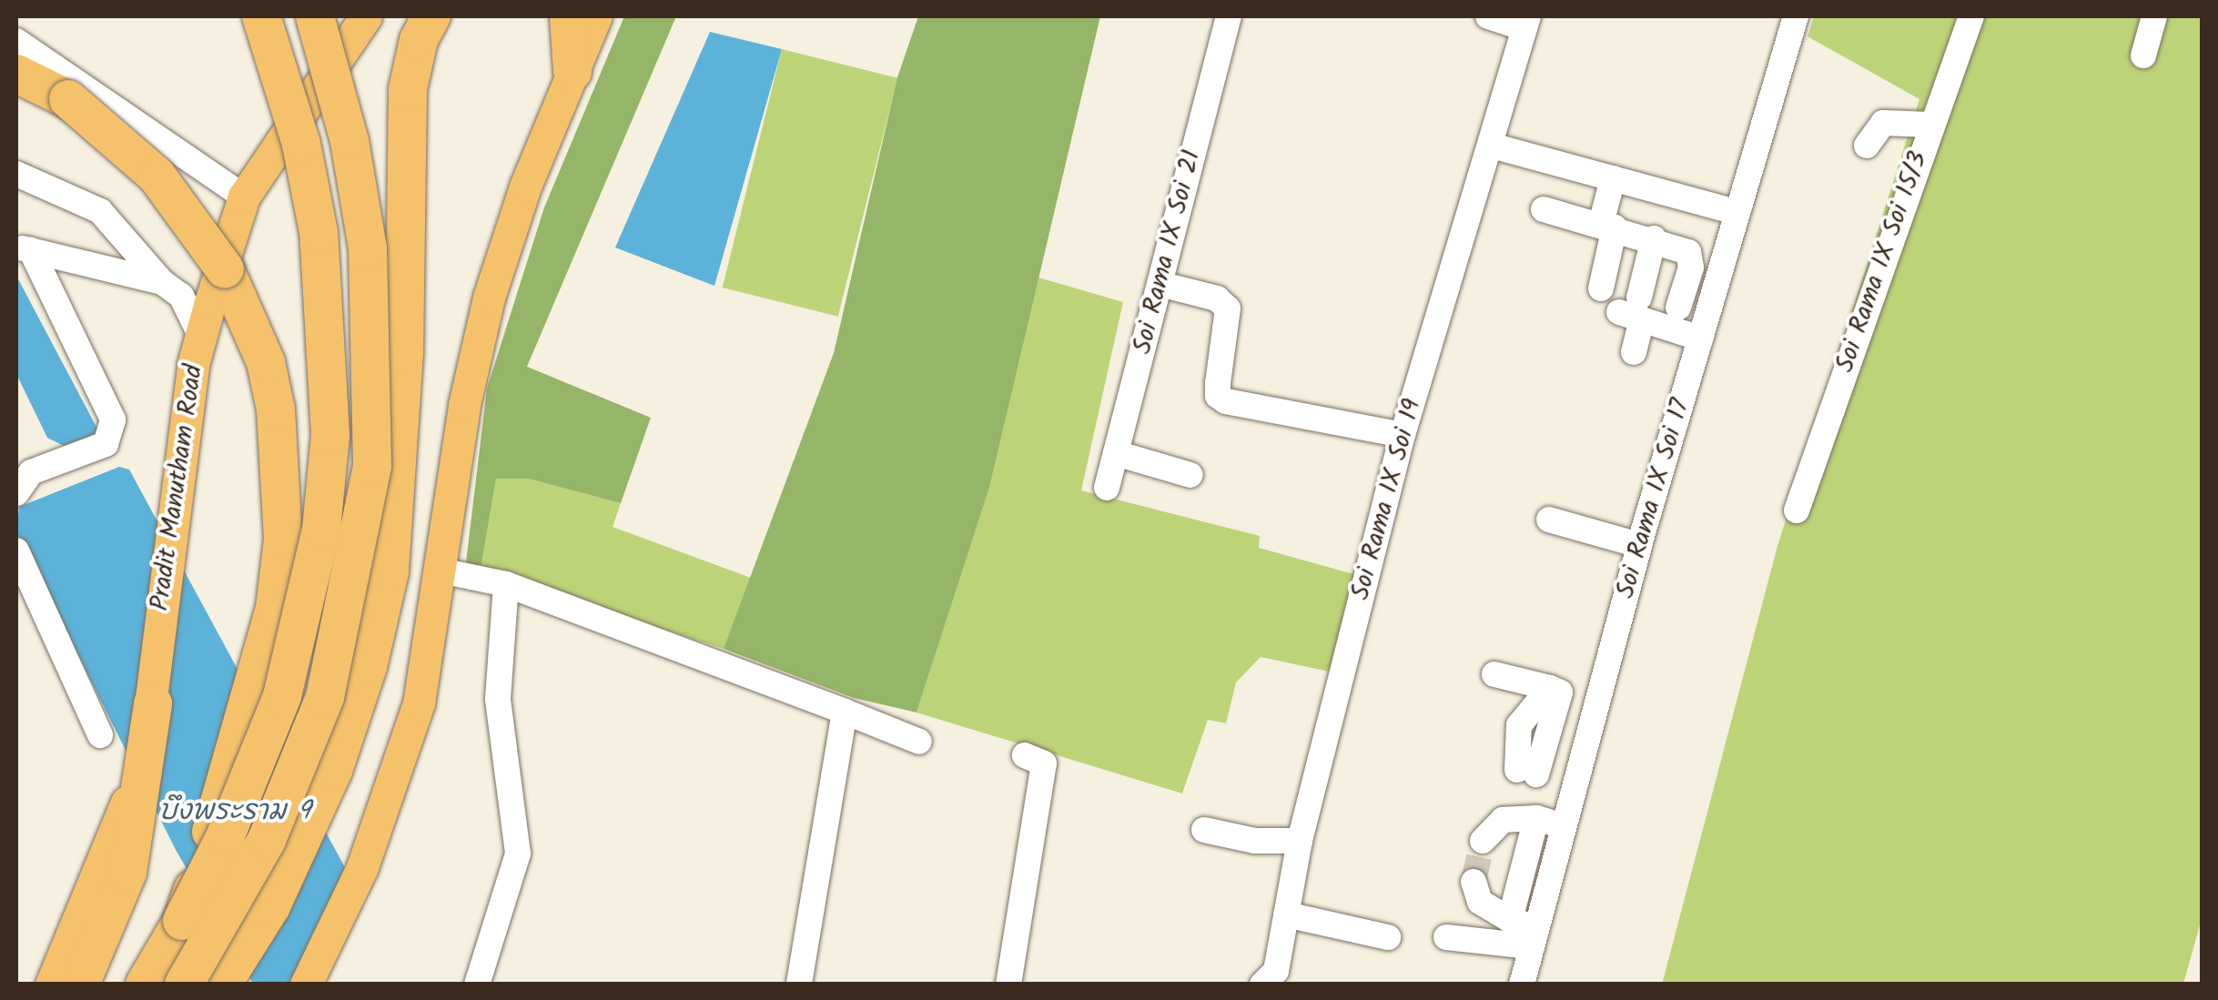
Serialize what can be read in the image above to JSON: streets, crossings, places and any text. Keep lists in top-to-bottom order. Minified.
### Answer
{"streets":{"main road":["Pradit Manutham Road"],"street":["Soi Rama IX Soi 21","Soi Rama IX Soi 15/3","Soi Rama IX Soi 17","Soi Rama IX Soi 19"]},"water":["บึงพระราม 9"]}
